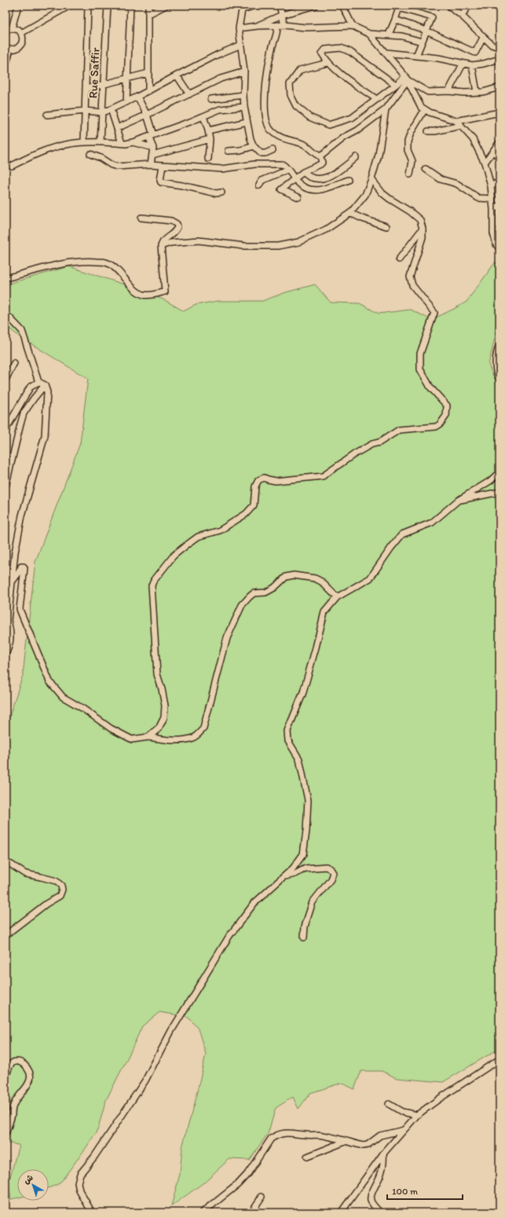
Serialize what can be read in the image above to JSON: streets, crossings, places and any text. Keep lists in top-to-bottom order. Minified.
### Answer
{"streets":{"street":["Rue Saffir"]},"scale_bar":"100 m","north":"top left"}
